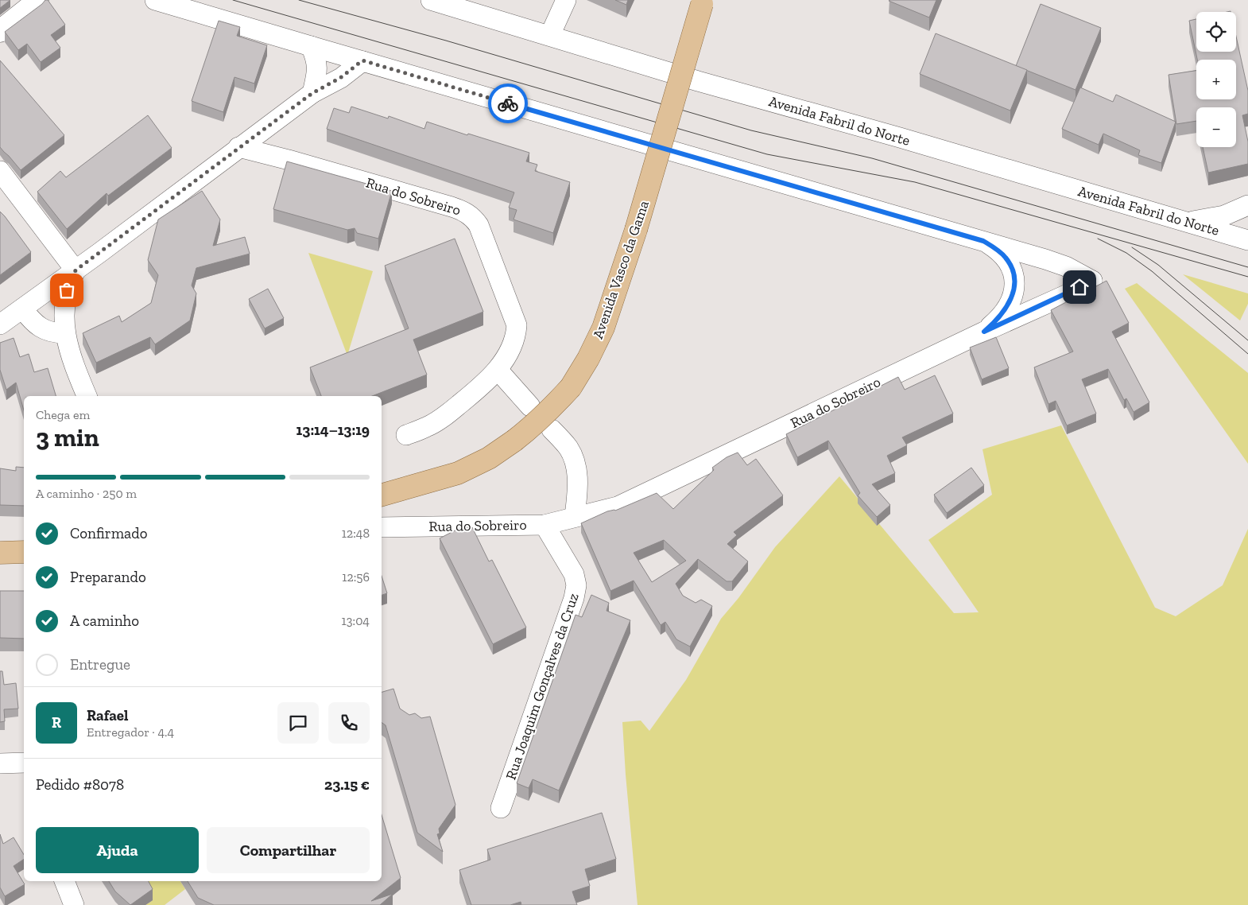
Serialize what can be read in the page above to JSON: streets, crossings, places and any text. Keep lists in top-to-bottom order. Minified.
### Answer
{"streets":{"main road":["Avenida Vasco da Gama"],"street":["Avenida Fabril do Norte","Rua do Sobreiro","Rua Joaquim Gonçalves da Cruz"]},"crossings":[["Rua do Sobreiro","Rua Joaquim Gonçalves da Cruz"]],"page":{"map_buttons":["+","−"],"heading":["3 min","Chega em","13:14–13:19"],"panel":["Rafael","Entregador · 4.4","Pedido #8078","23.15 €"],"bar":"A caminho · 250 m","list":[["Confirmado","12:48"],["Preparando","12:56"],["A caminho","13:04"],"Entregue"],"round":"R","buttons":["Ajuda","Compartilhar"]}}
